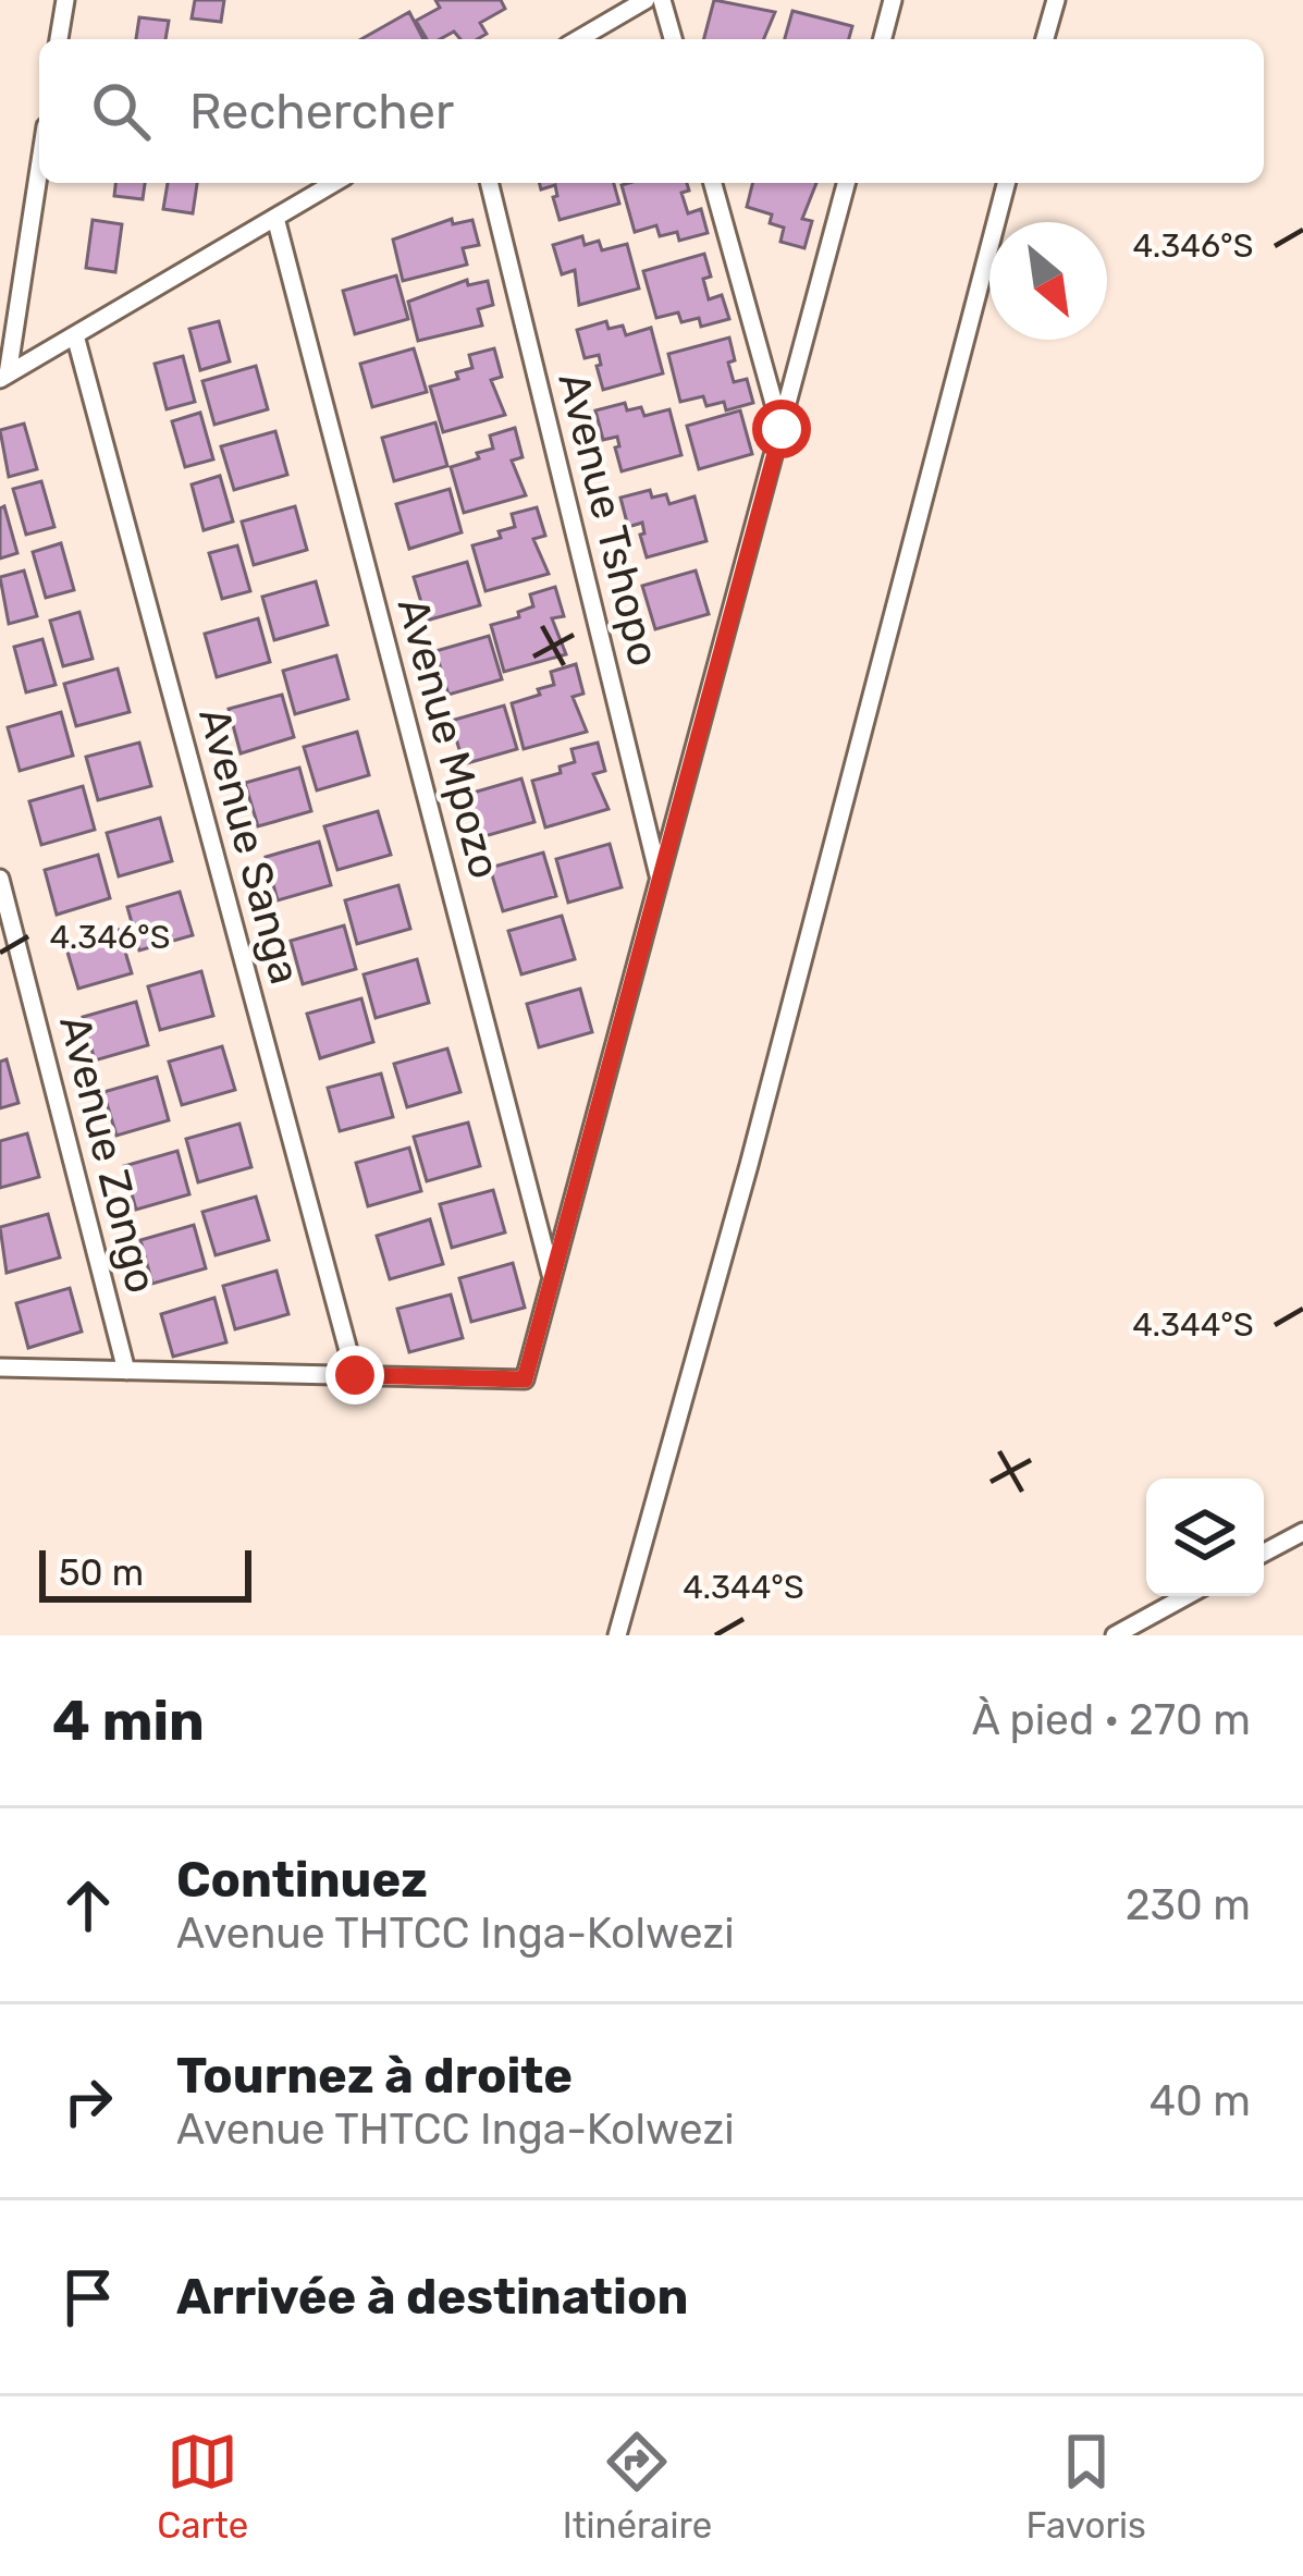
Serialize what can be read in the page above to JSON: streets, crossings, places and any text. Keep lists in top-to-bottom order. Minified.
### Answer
{"streets":{"lane":["Avenue Tshopo","Avenue Mpozo","Avenue Sanga","Avenue Zongo"]},"scale_bar":"50 m","north":"bottom right","page":{"search":"Rechercher","scale":"50 m","heading":["4 min","À pied · 270 m"],"list":[["Continuez","Avenue THTCC Inga-Kolwezi","230 m"],["Tournez à droite","Avenue THTCC Inga-Kolwezi","40 m"],"Arrivée à destination"],"nav":["Carte","Itinéraire","Favoris"]},"coordinates":["4.346°S","4.344°S"]}
